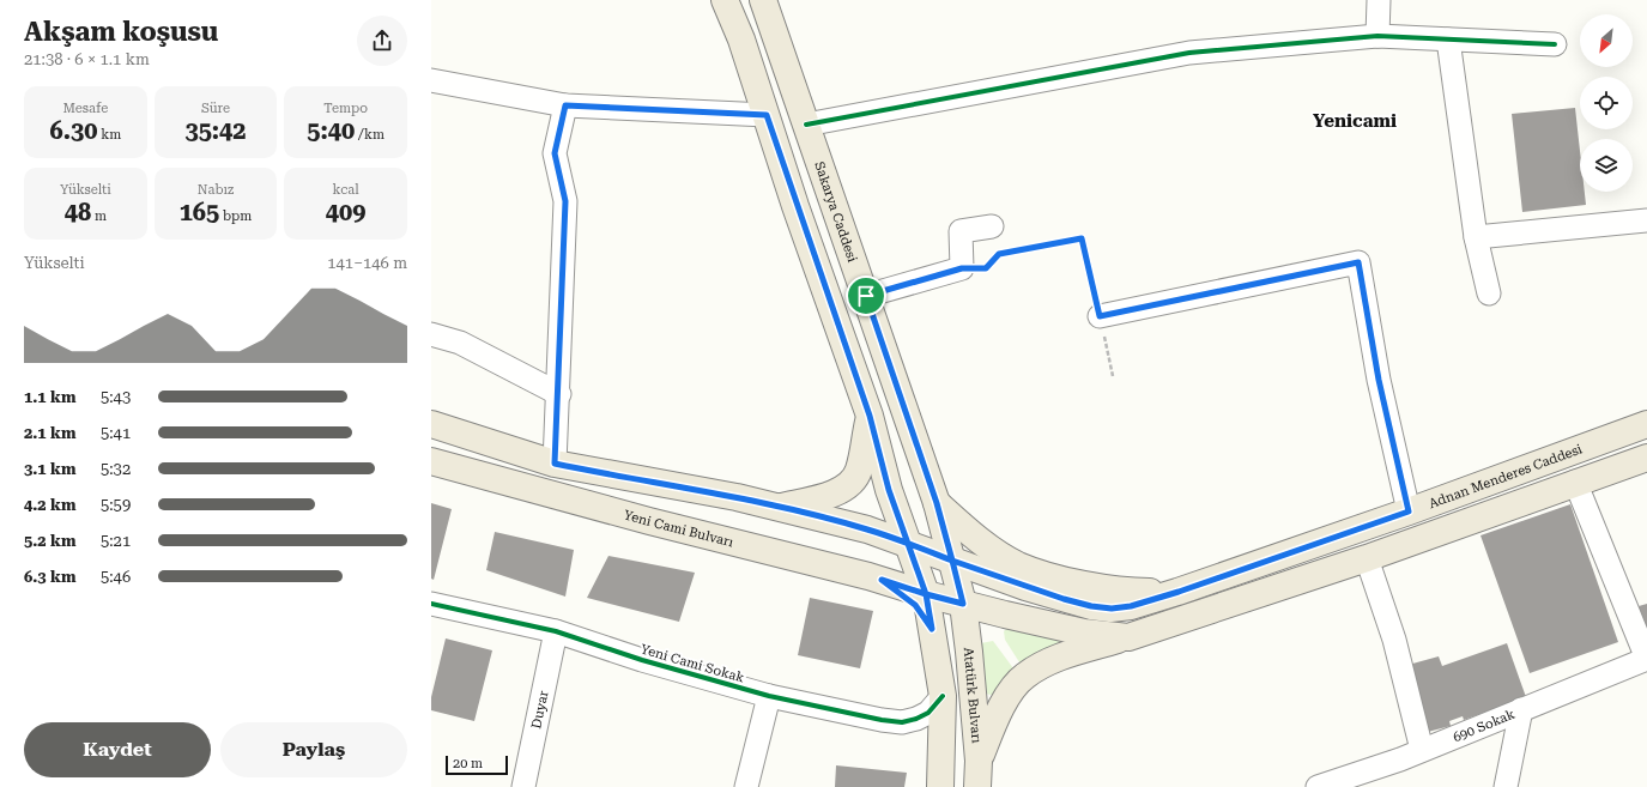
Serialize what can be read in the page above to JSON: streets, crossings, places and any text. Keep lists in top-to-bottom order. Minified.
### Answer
{"streets":{"main road":["Sakarya Caddesi","Adnan Menderes Caddesi","Yeni Cami Bulvarı","Atatürk Bulvarı"],"street":["Yeni Cami Sokak","Duyar","690 Sokak"]},"crossings":[["Sakarya Caddesi","Adnan Menderes Caddesi"],["Sakarya Caddesi","Atatürk Bulvarı"],["Adnan Menderes Caddesi","Atatürk Bulvarı"],["Yeni Cami Bulvarı","Atatürk Bulvarı"],["Yeni Cami Sokak","Duyar"]],"districts":["Yenicami"],"scale_bar":"20 m","north":"bottom left","page":{"heading":["Akşam koşusu","21:38 · 6 × 1.1 km"],"stats":[["Mesafe","6.30 km"],["Süre","35:42"],["Tempo","5:40 /km"],["Yükselti","48 m"],["Nabız","165 bpm"],["kcal","409"]],"chart":["Yükselti","141–146 m"],"list":[{"name":"1.1 km","note":"5:43"},{"name":"2.1 km","note":"5:41"},{"name":"3.1 km","note":"5:32"},{"name":"4.2 km","note":"5:59"},{"name":"5.2 km","note":"5:21"},{"name":"6.3 km","note":"5:46"}],"buttons":["Kaydet","Paylaş"],"scale":"20 m"}}
